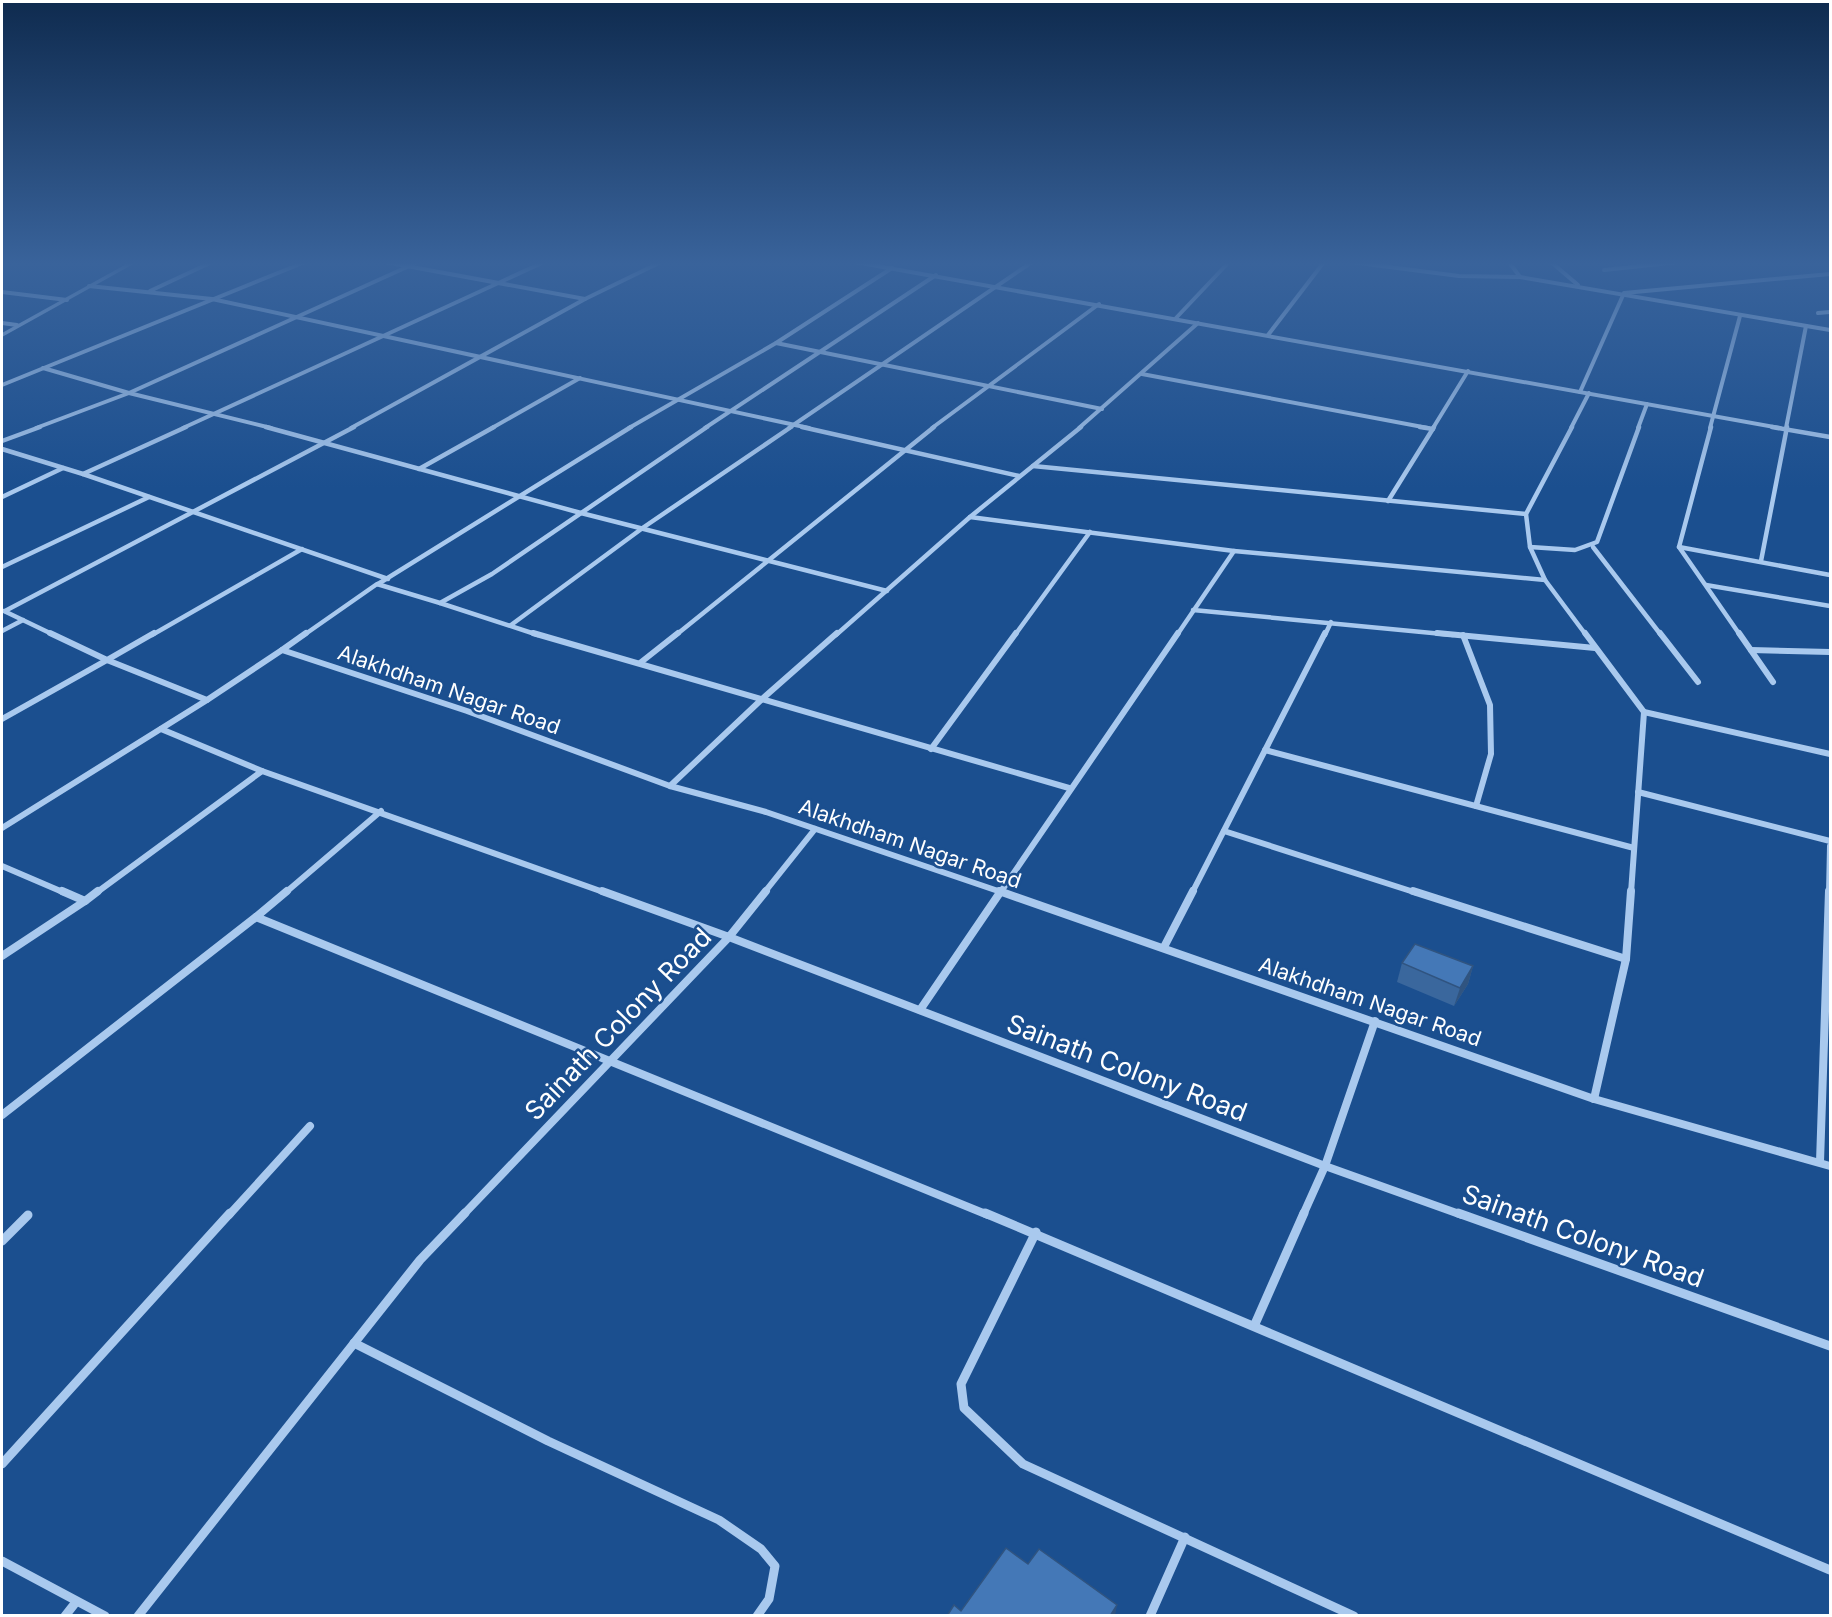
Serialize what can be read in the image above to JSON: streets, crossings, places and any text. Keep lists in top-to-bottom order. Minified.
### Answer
{"streets":{"street":["Alakhdham Nagar Road","Sainath Colony Road"]}}
